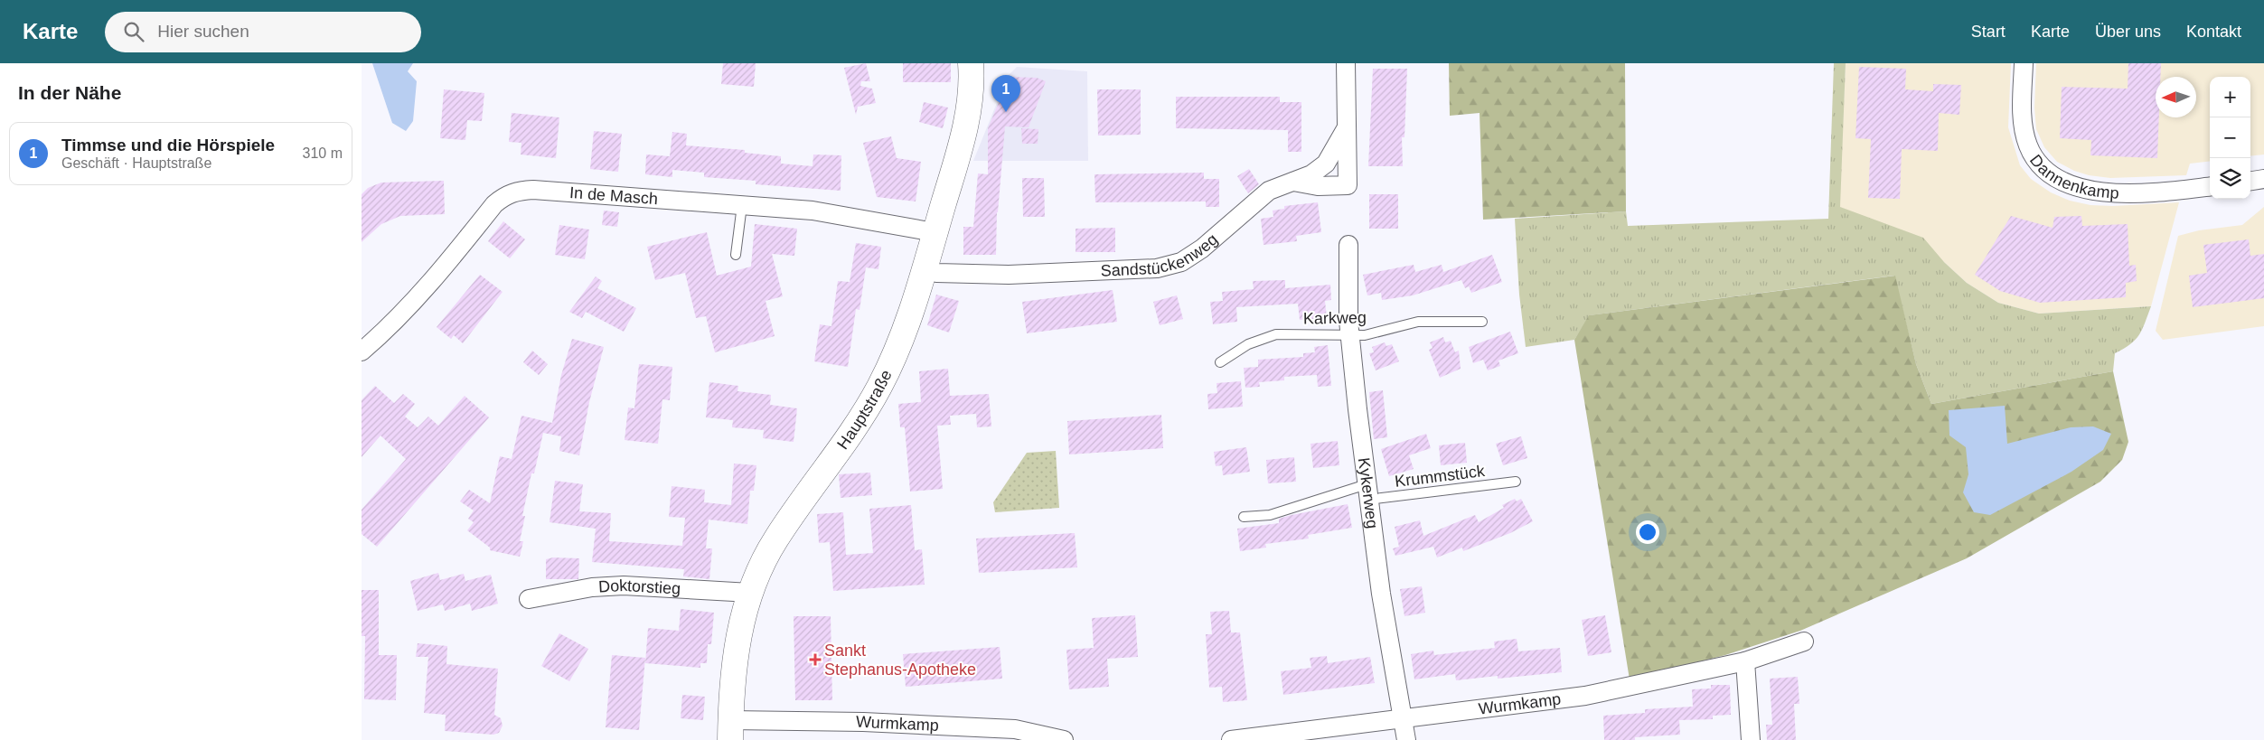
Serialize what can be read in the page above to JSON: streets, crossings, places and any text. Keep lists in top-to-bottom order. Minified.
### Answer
{"streets":{"main road":["Hauptstraße"],"street":["Dannenkamp","In de Masch","Sandstückenweg","Kykerweg","Doktorstieg","Wurmkamp"],"lane":["Karkweg","Krummstück"]},"crossings":[["In de Masch","Hauptstraße"],["Sandstückenweg","Hauptstraße"],["Karkweg","Kykerweg"],["Hauptstraße","Doktorstieg"],["Hauptstraße","Wurmkamp"],["Krummstück","Kykerweg"],["Kykerweg","Wurmkamp"]],"places":{"health":["Sankt Stephanus-Apotheke"]},"north":"left","page":{"header":"Karte","search":"Hier suchen","nav":["Start","Karte","Über uns","Kontakt"],"heading":"In der Nähe","pins":"1","map_buttons":["+","−"],"list":[{"mark":"1","name":"Timmse und die Hörspiele","note":"Geschäft · Hauptstraße","value":"310 m"}]}}
